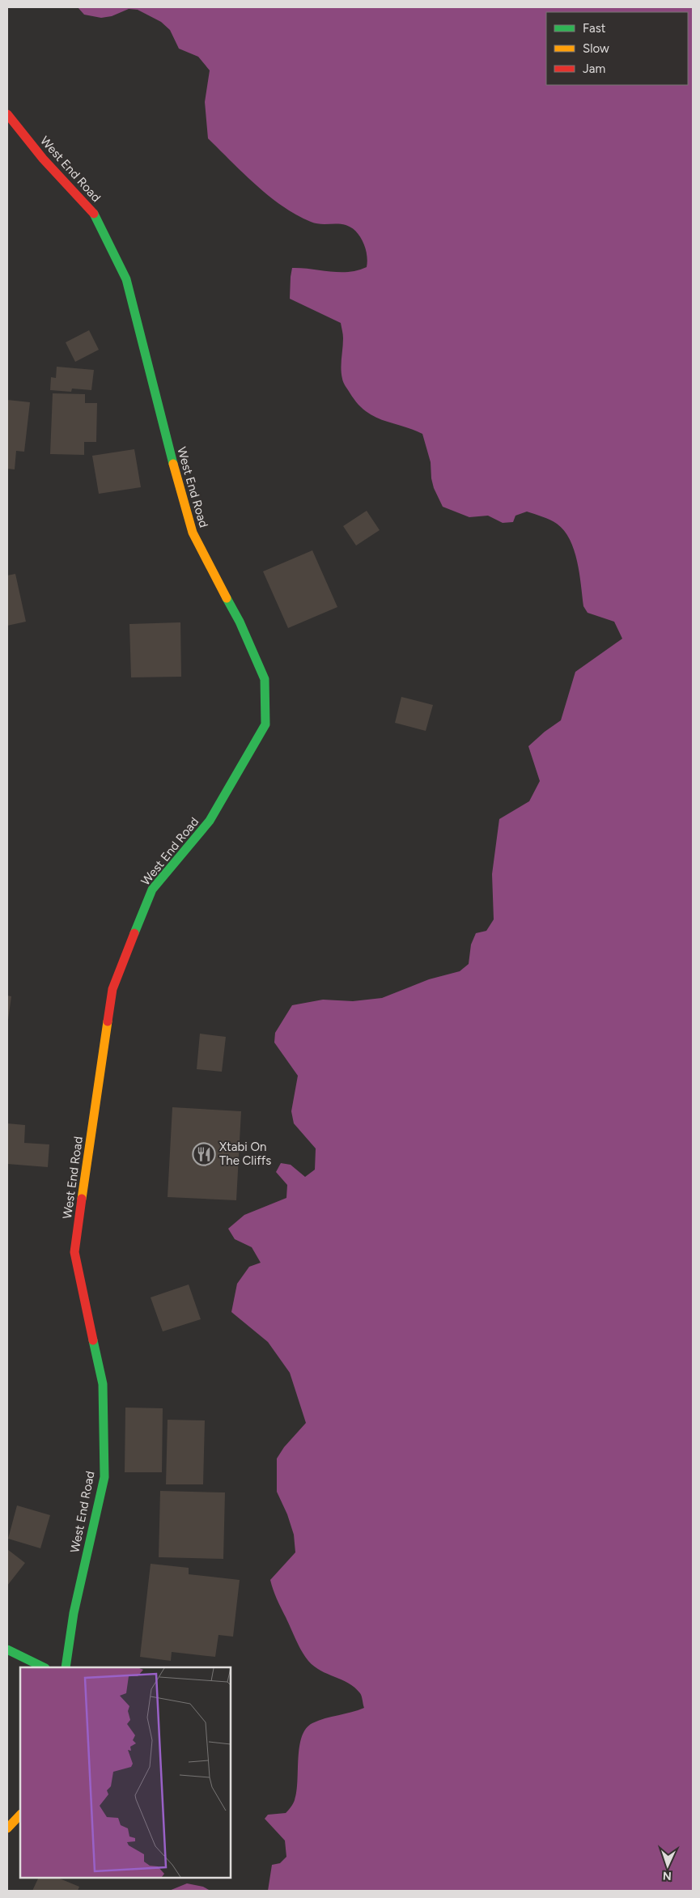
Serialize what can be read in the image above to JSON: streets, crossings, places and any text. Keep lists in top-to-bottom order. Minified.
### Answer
{"streets":{"main road":["West End Road"]},"places":{"restaurant":["Xtabi On The Cliffs"]},"legend":["Fast","Slow","Jam"],"north":"bottom"}
